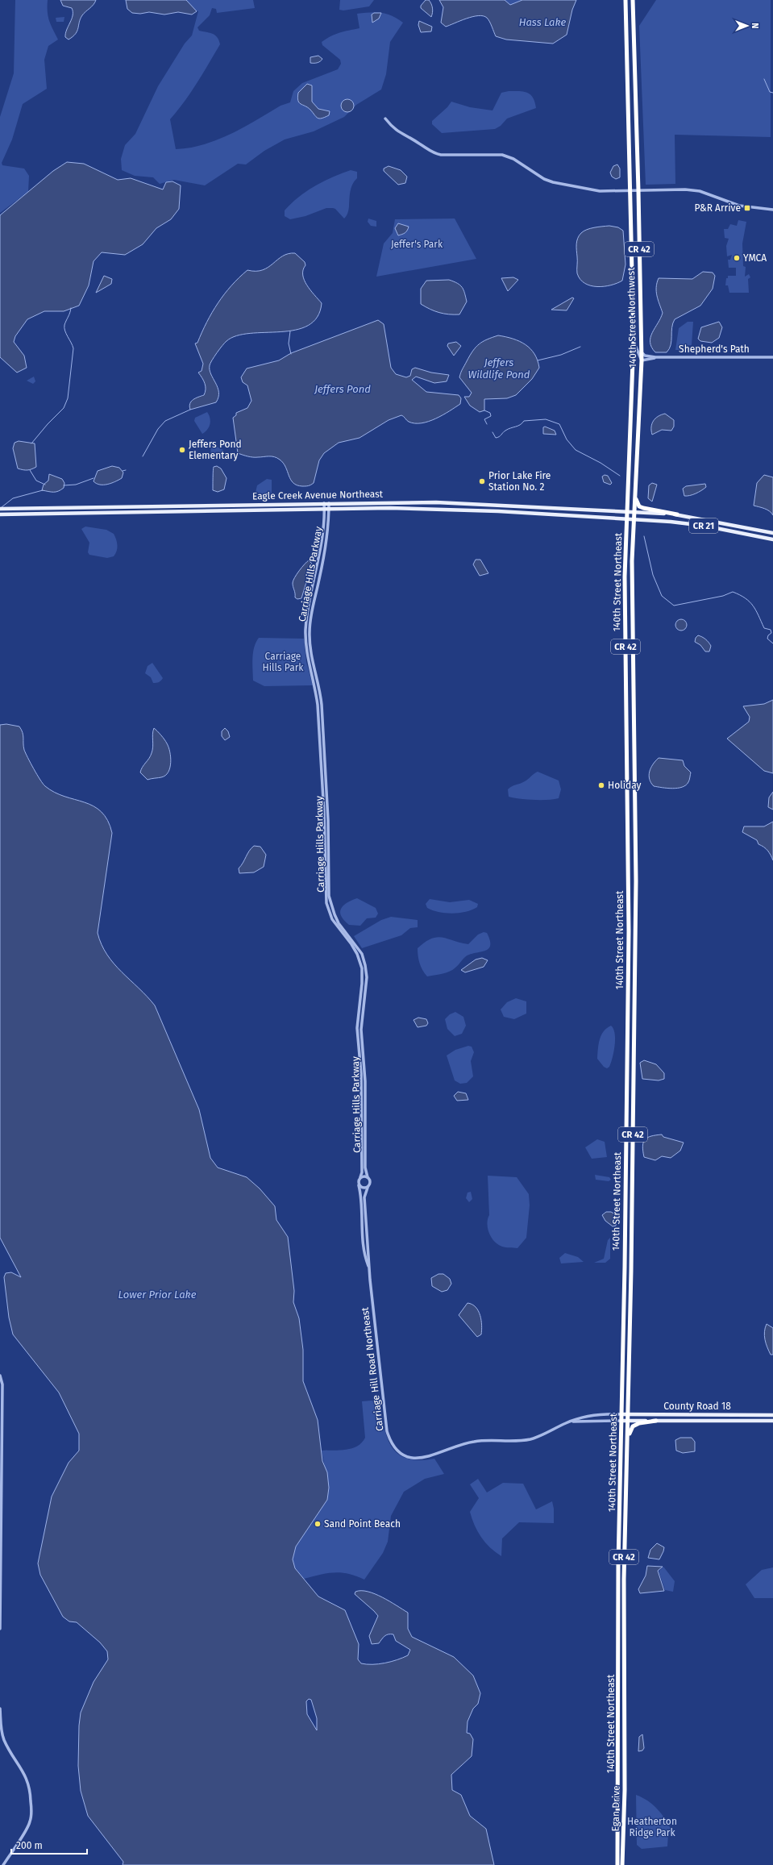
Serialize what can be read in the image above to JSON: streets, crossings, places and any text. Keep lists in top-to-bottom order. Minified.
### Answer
{"streets":{"highway":["CR 42","140th Street Northwest","140th Street Northeast","Egan Drive"],"main road":["Eagle Creek Avenue Northeast","CR 21","County Road 18"],"street":["Shepherd's Path","Carriage Hills Parkway","Carriage Hill Road Northeast"]},"crossings":[["140th Street Northwest","Shepherd's Path"],["140th Street Northwest","Eagle Creek Avenue Northeast"],["140th Street Northwest","CR 21"],["140th Street Northwest","140th Street Northeast"],["Eagle Creek Avenue Northeast","CR 21"],["Eagle Creek Avenue Northeast","Carriage Hills Parkway"],["Eagle Creek Avenue Northeast","140th Street Northeast"],["CR 21","140th Street Northeast"],["Carriage Hills Parkway","Carriage Hill Road Northeast"],["140th Street Northeast","County Road 18"],["140th Street Northeast","Egan Drive"]],"water":["Hass Lake","Jeffers Wildlife Pond","Jeffers Pond","Lower Prior Lake"],"parks":["Jeffer's Park","Carriage Hills Park","Heatherton Ridge Park"],"places":{"transit":["P&R Arrive"],"other":["YMCA","Jeffers Pond Elementary","Prior Lake Fire Station No. 2","Holiday","Sand Point Beach"]},"scale_bar":"200 m","north":"right"}
